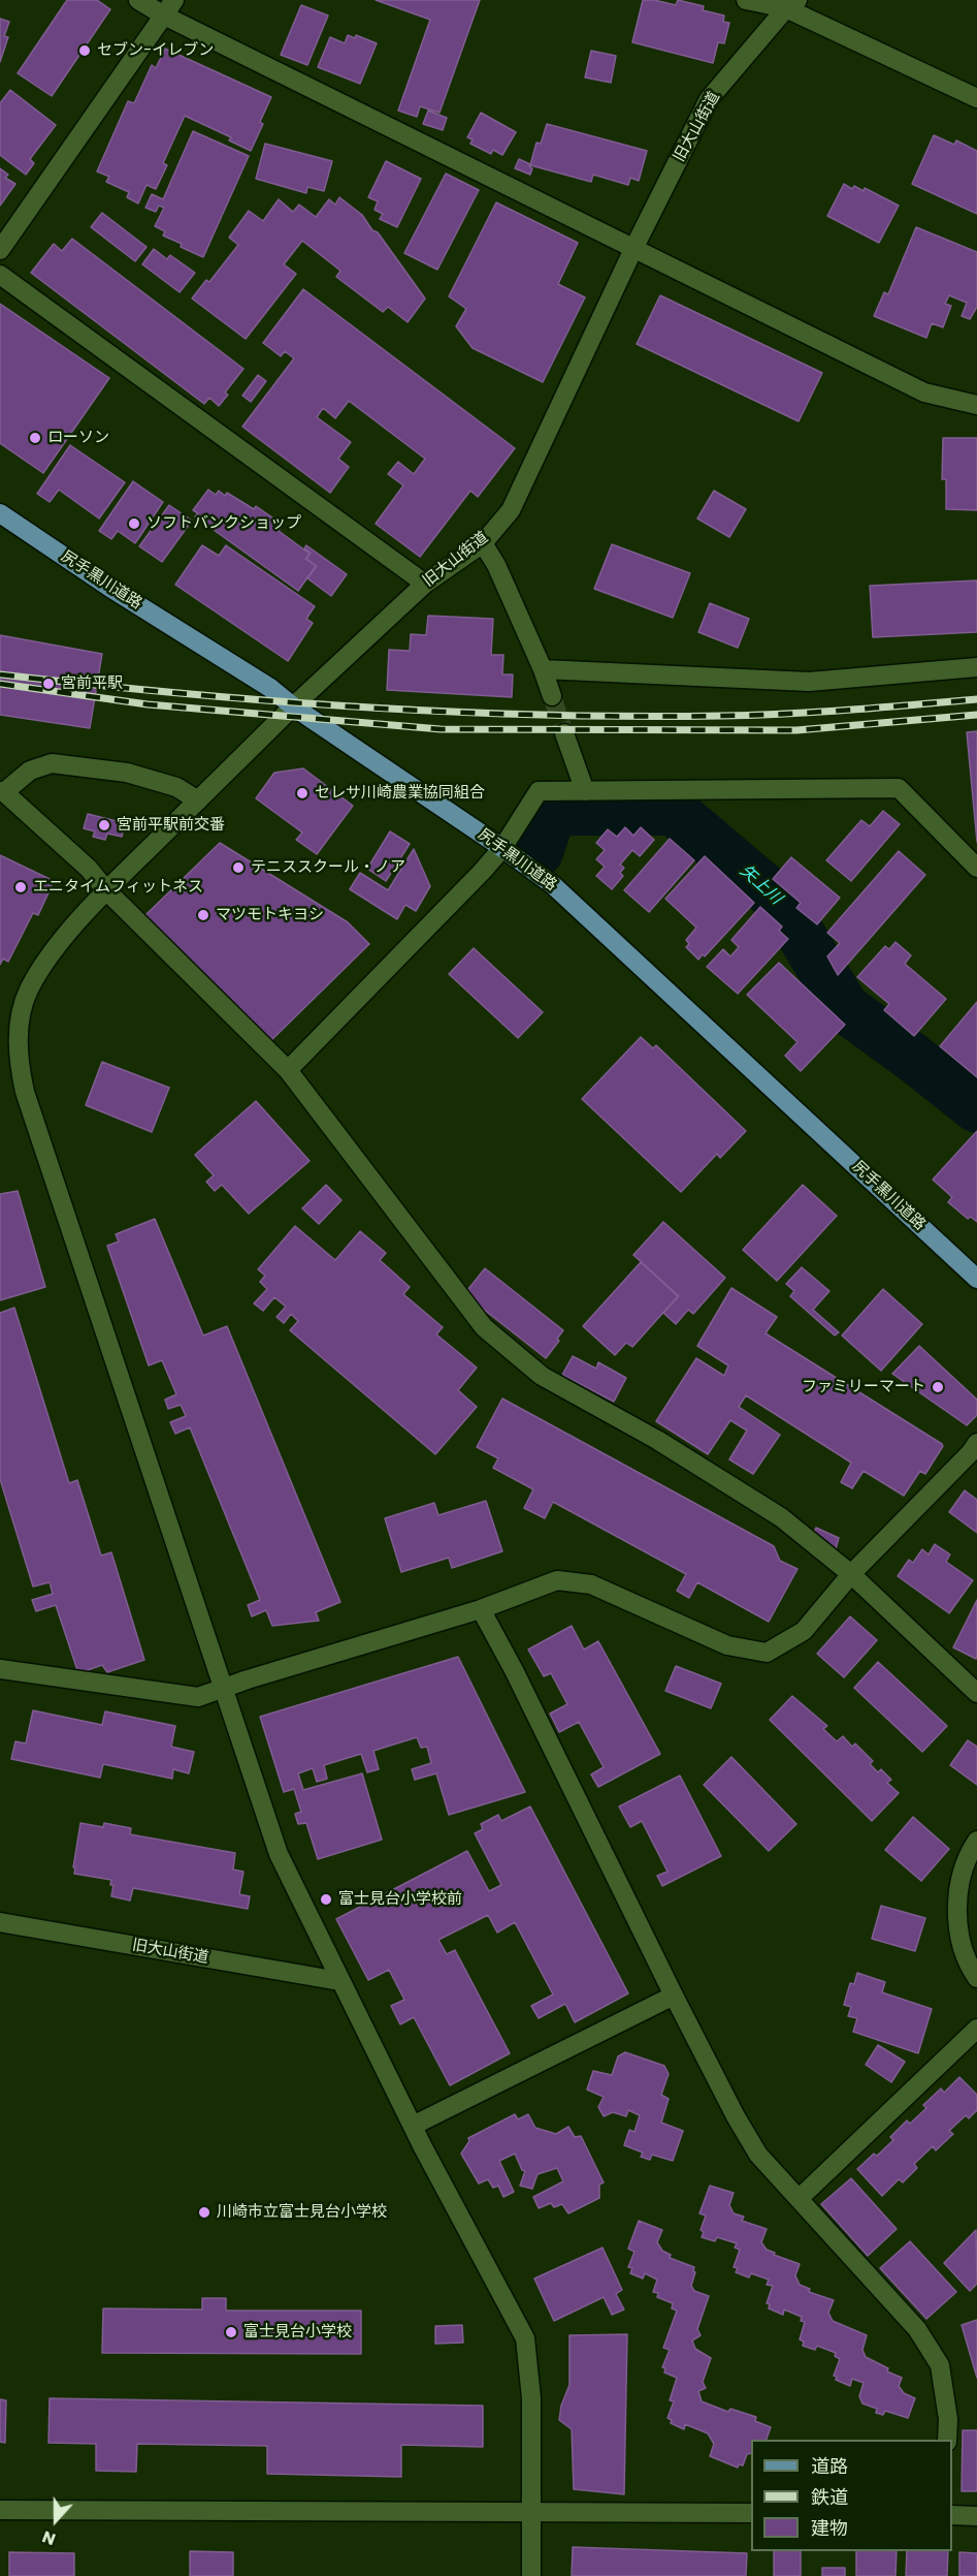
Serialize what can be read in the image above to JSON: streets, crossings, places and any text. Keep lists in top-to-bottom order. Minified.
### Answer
{"streets":{"main road":["尻手黒川道路"],"street":["旧大山街道"]},"crossings":[["旧大山街道","尻手黒川道路"]],"water":["矢上川"],"places":["セブン-イレブン","ローソン","ソフトバンクショップ","宮前平駅","セレサ川崎農業協同組合","宮前平駅前交番","テニススクール・ノア","エニタイムフィットネス","マツモトキヨシ","ファミリーマート","富士見台小学校前","川崎市立富士見台小学校","富士見台小学校"],"legend":["道路","鉄道","建物"],"north":"bottom"}
